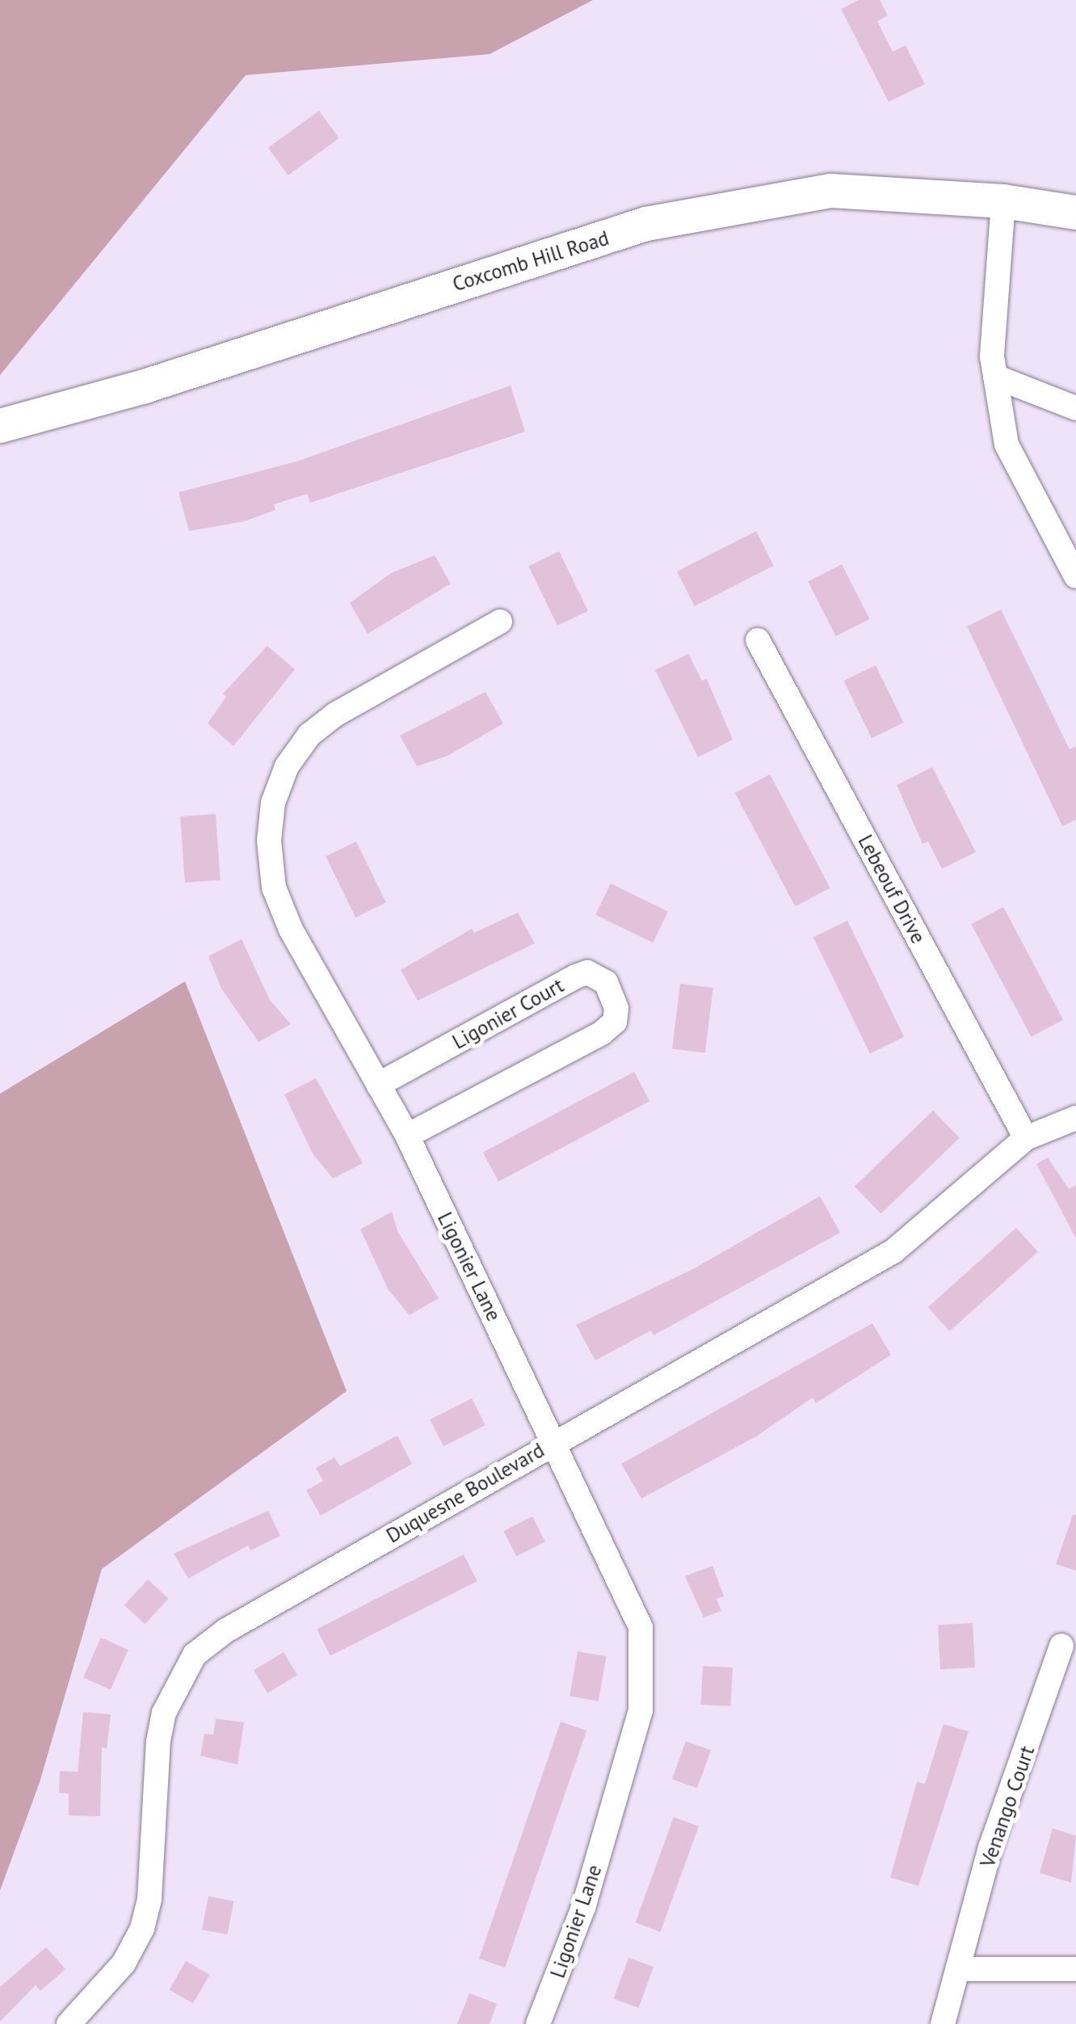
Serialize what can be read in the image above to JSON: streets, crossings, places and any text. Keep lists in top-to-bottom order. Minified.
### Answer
{"streets":{"main road":["Coxcomb Hill Road"],"street":["Lebeouf Drive","Ligonier Court","Ligonier Lane","Duquesne Boulevard","Venango Court"]},"crossings":[["Lebeouf Drive","Duquesne Boulevard"],["Ligonier Court","Ligonier Lane"],["Ligonier Lane","Duquesne Boulevard"]]}
